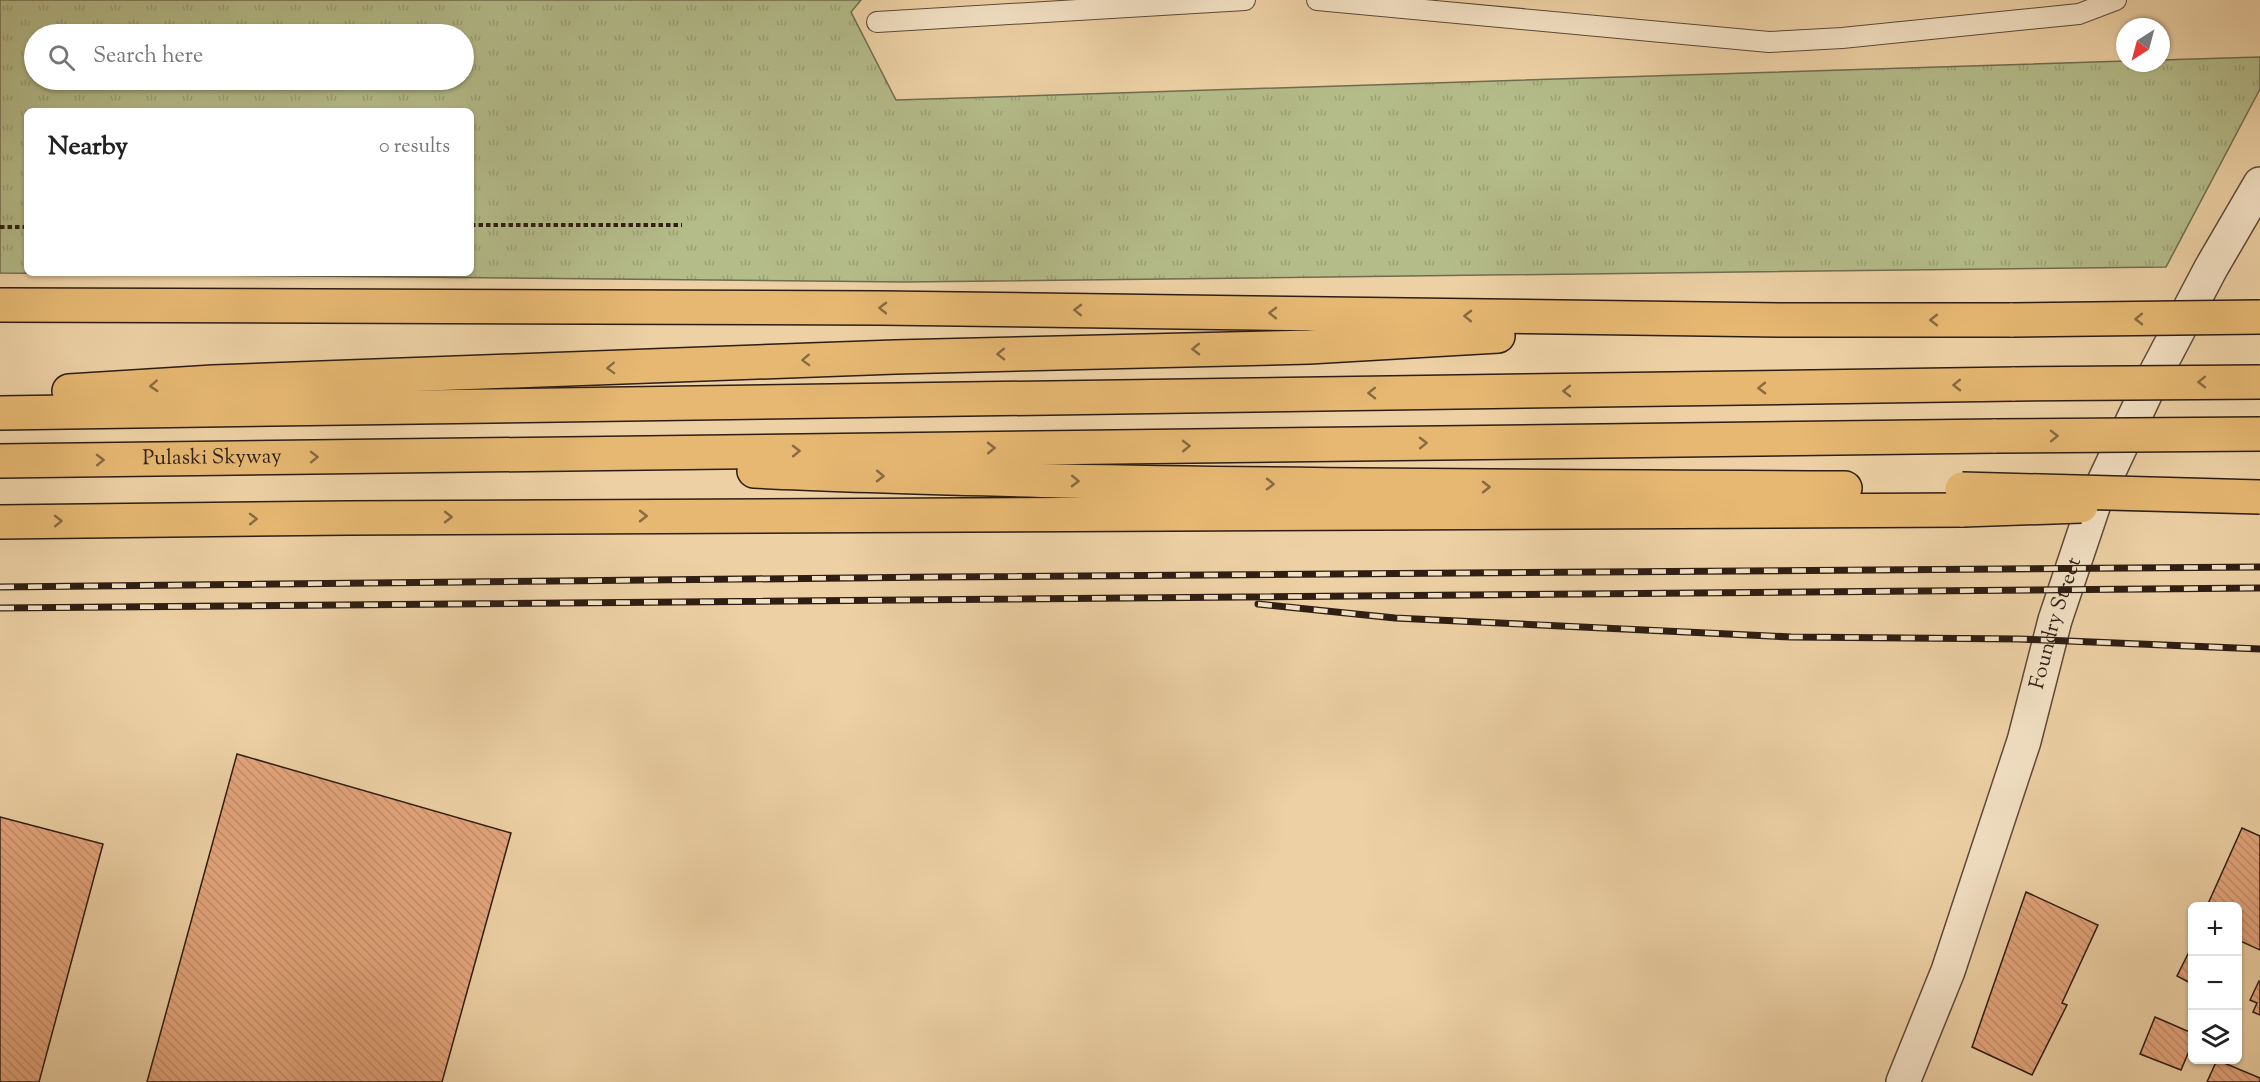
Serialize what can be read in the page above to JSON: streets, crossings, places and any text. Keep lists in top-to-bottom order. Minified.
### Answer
{"streets":{"highway":["Pulaski Skyway"],"street":["Foundry Street"]},"north":"bottom left","page":{"search":"Search here","heading":["Nearby","0 results"],"map_buttons":["+","−"]}}
